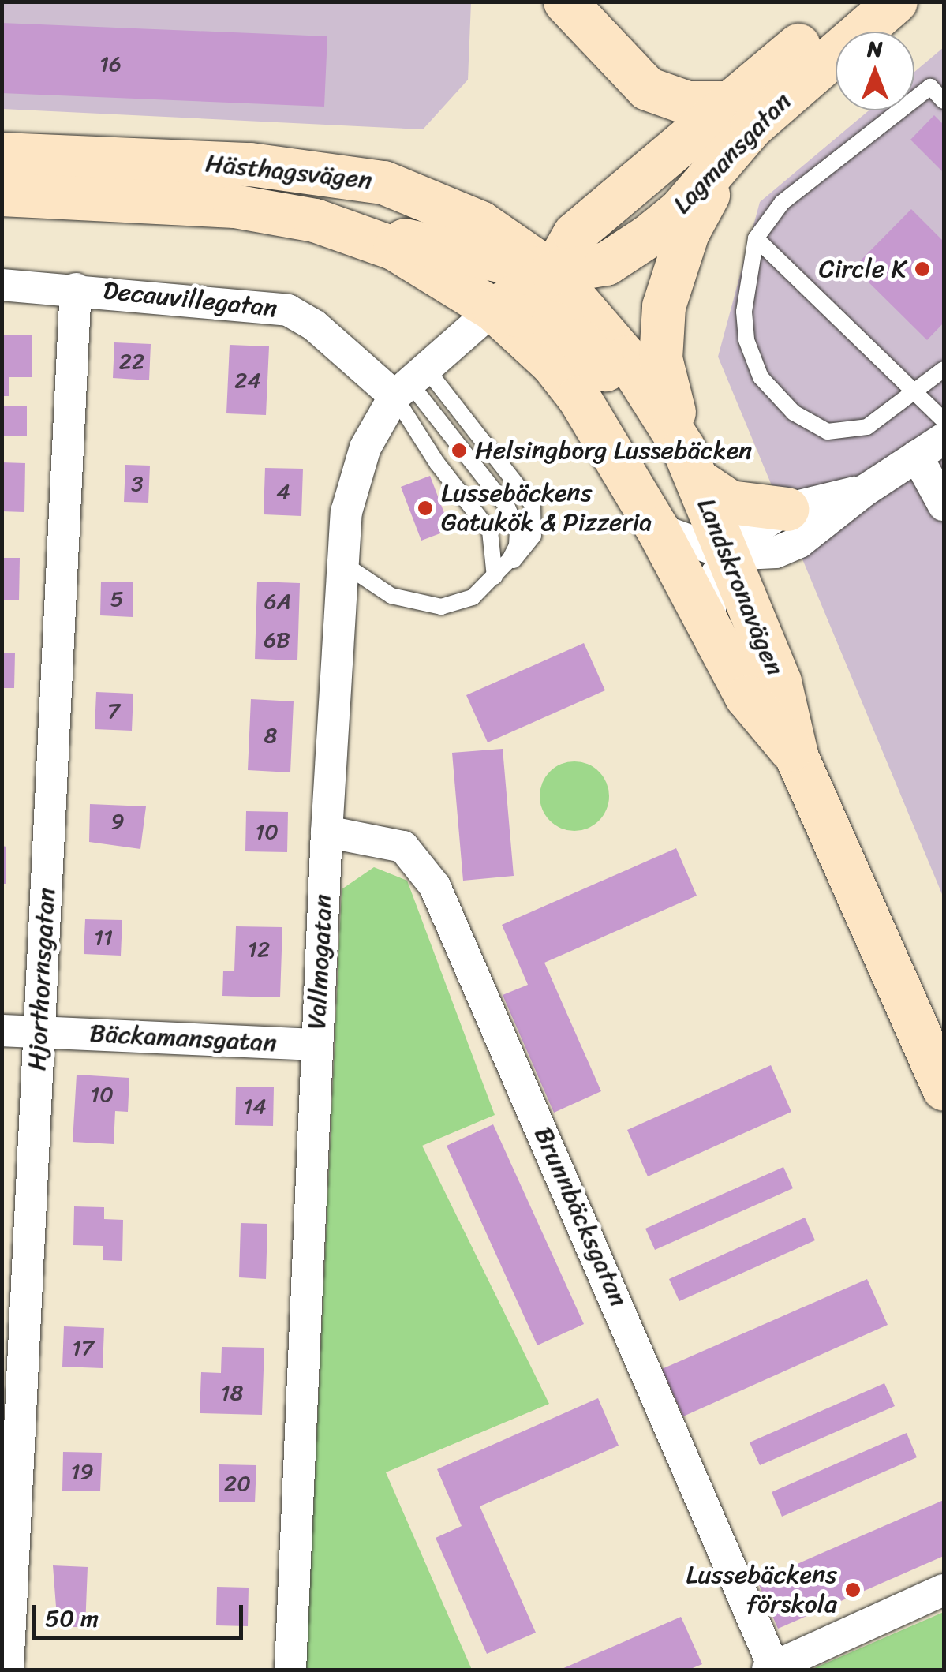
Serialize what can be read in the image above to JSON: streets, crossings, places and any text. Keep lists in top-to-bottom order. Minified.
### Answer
{"streets":{"main road":["Lagmansgatan","Hästhagsvägen","Landskronavägen"],"street":["Decauvillegatan","Vallmogatan","Hjorthornsgatan","Bäckamansgatan","Brunnbäcksgatan"]},"crossings":[["Lagmansgatan","Hästhagsvägen"],["Lagmansgatan","Landskronavägen"],["Lagmansgatan","Vallmogatan"],["Hästhagsvägen","Landskronavägen"],["Hästhagsvägen","Vallmogatan"],["Decauvillegatan","Vallmogatan"],["Decauvillegatan","Hjorthornsgatan"],["Landskronavägen","Vallmogatan"],["Vallmogatan","Bäckamansgatan"],["Vallmogatan","Brunnbäcksgatan"],["Hjorthornsgatan","Bäckamansgatan"]],"places":["Circle K","Helsingborg Lussebäcken","Lussebäckens Gatukök & Pizzeria","Lussebäckens förskola"],"house_numbers":["16","22","24","3","4","5","6A","6B","7","8","9","10","11","12","10","14","17","18","19","20"],"scale_bar":"50 m","north":"top"}
